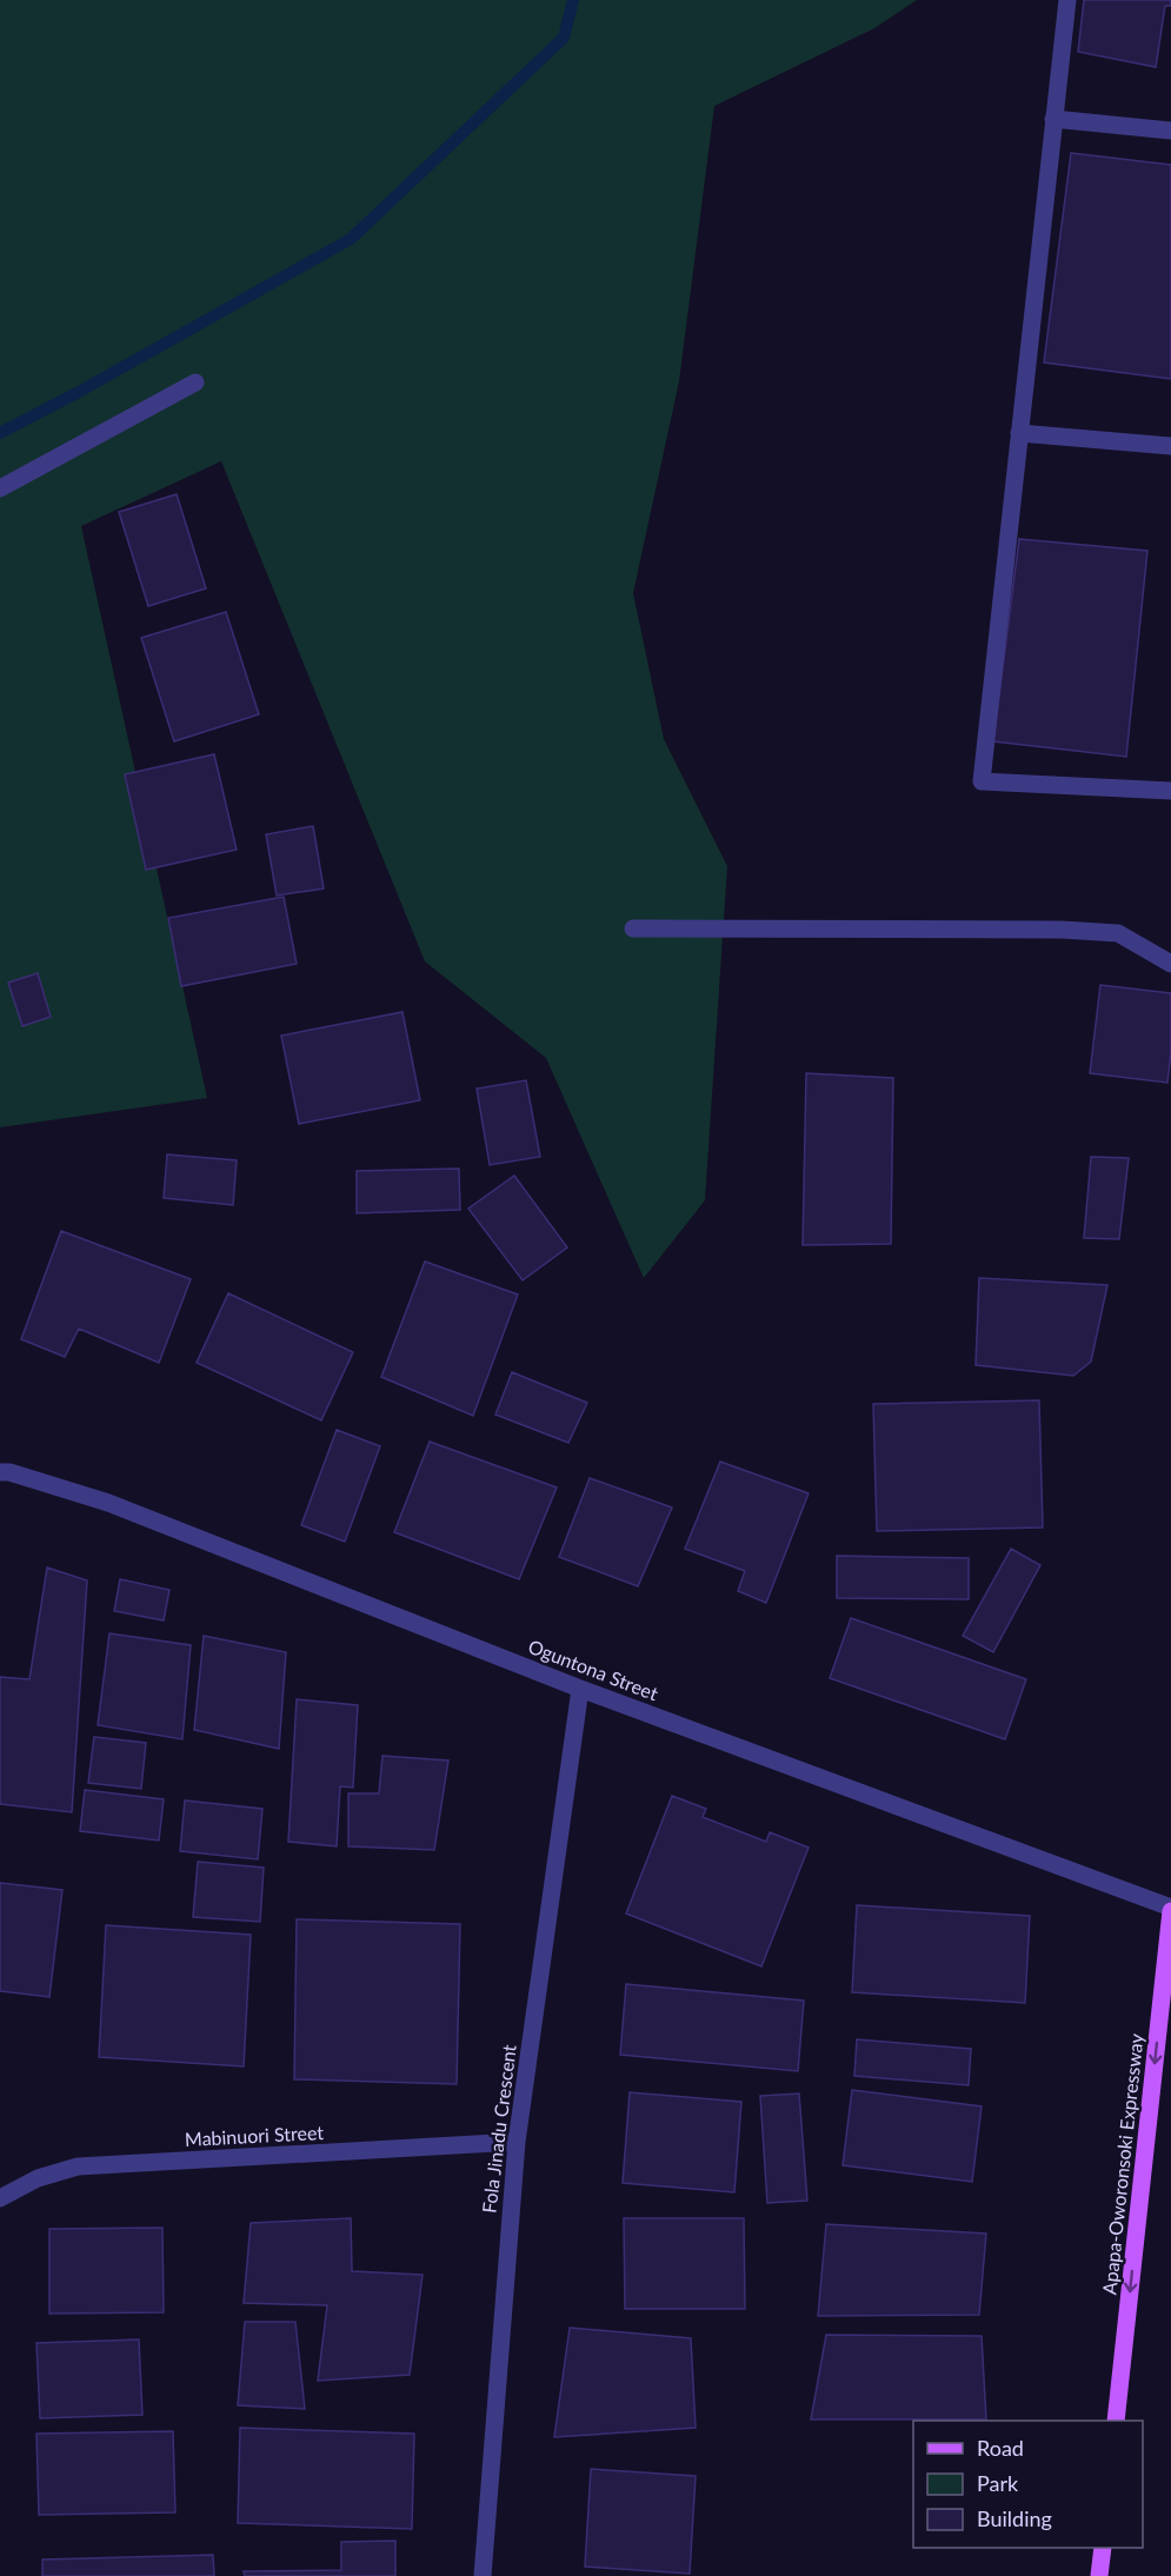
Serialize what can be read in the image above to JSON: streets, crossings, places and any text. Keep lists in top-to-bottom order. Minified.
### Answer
{"streets":{"main road":["Apapa-Oworonsoki Expressway"],"street":["Oguntona Street","Fola Jinadu Crescent","Mabinuori Street"]},"crossings":[["Oguntona Street","Fola Jinadu Crescent"],["Oguntona Street","Apapa-Oworonsoki Expressway"],["Fola Jinadu Crescent","Mabinuori Street"]],"one_way":["Apapa-Oworonsoki Expressway"],"legend":["Road","Park","Building"]}
